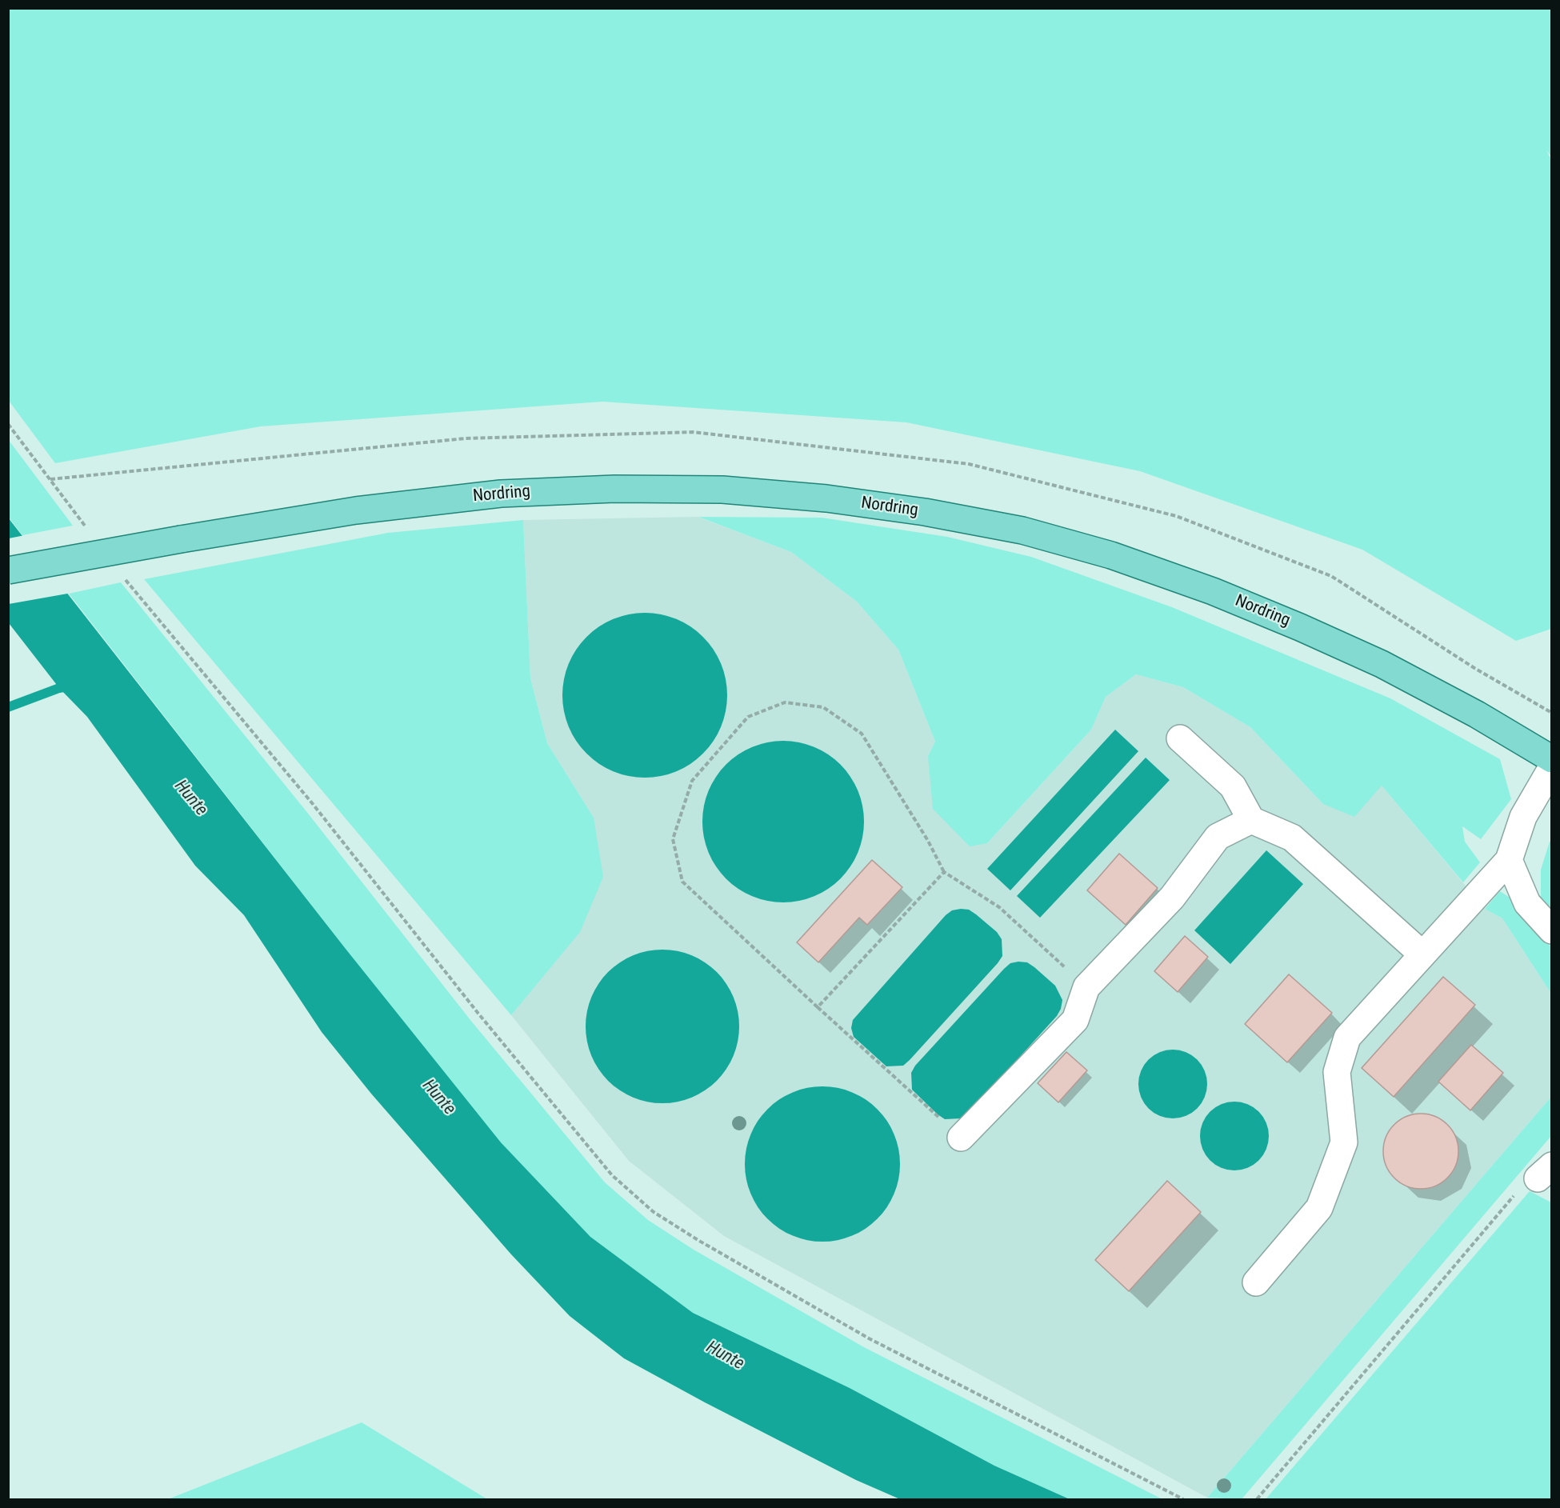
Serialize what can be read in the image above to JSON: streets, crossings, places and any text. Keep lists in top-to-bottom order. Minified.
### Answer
{"streets":{"main road":["Nordring"]},"water":["Hunte"]}
